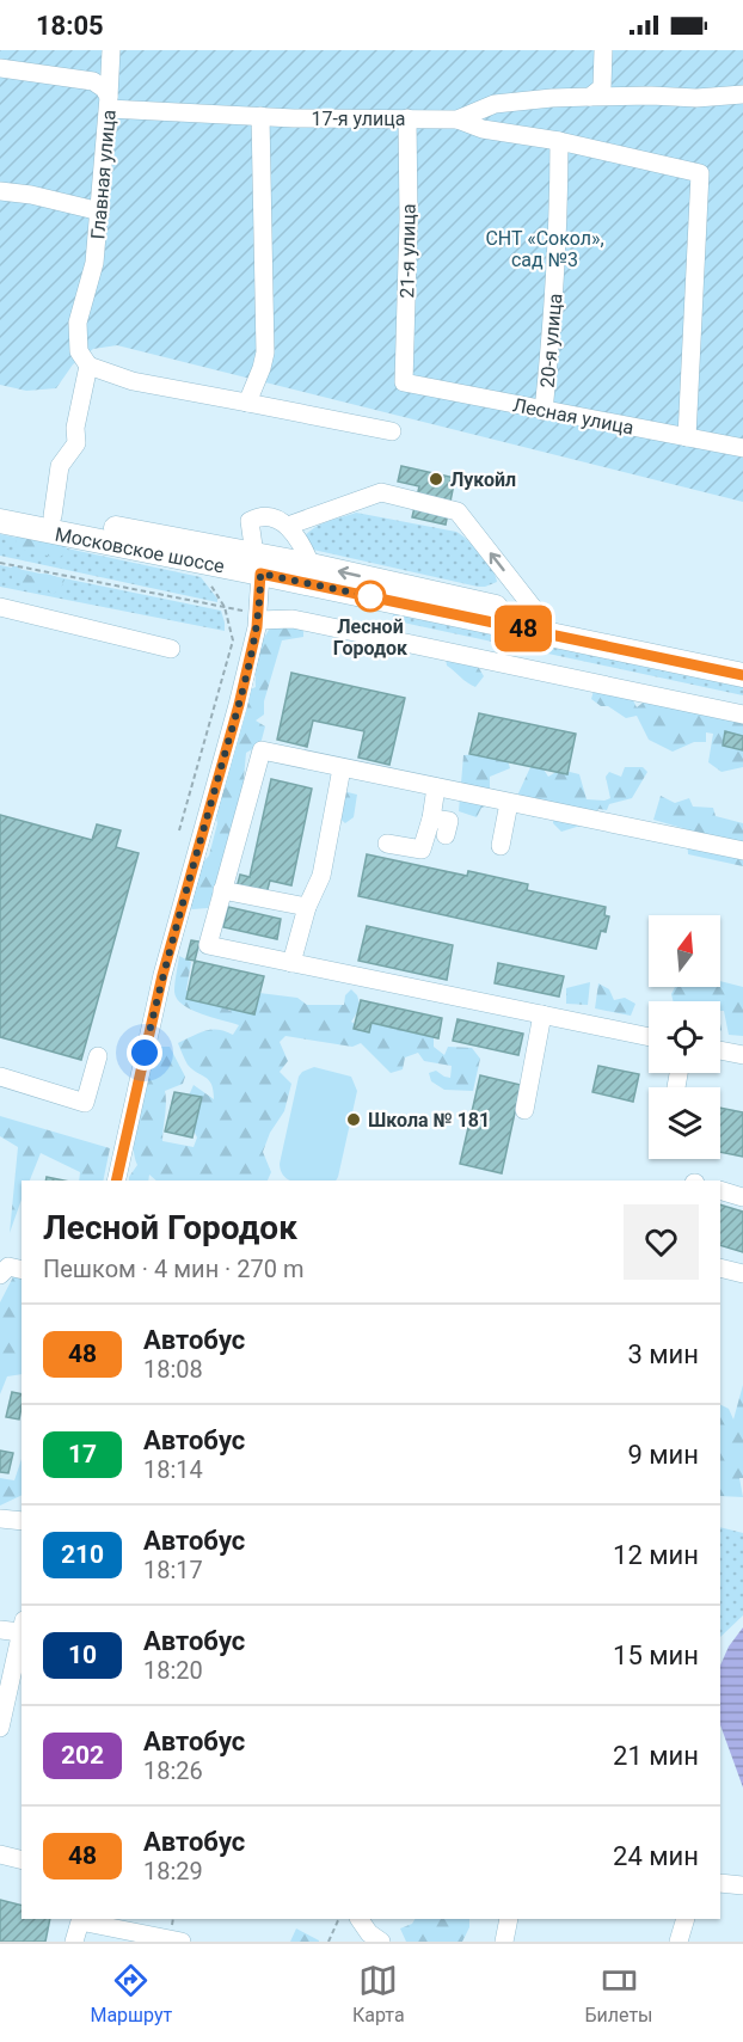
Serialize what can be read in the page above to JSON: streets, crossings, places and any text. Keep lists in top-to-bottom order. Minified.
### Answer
{"streets":{"main road":["Московское шоссе"],"street":["17-я улица","Главная улица","21-я улица","20-я улица","Лесная улица"]},"crossings":[["17-я улица","Главная улица"],["17-я улица","21-я улица"],["21-я улица","Лесная улица"],["20-я улица","Лесная улица"]],"parks":["СНТ «Сокол», сад №3"],"places":["Лукойл","Лесной Городок","Школа № 181"],"lines":["bus line 48"],"north":"top","page":{"status":"18:05","on_map":"48","heading":["Лесной Городок","Пешком · 4 мин · 270 m"],"list":[{"mark":"48","name":"Автобус","note":"18:08","value":"3 мин"},{"mark":"17","name":"Автобус","note":"18:14","value":"9 мин"},{"mark":"210","name":"Автобус","note":"18:17","value":"12 мин"},{"mark":"10","name":"Автобус","note":"18:20","value":"15 мин"},{"mark":"202","name":"Автобус","note":"18:26","value":"21 мин"},{"mark":"48","name":"Автобус","note":"18:29","value":"24 мин"}],"tabs":["Маршрут","Карта","Билеты"]}}
